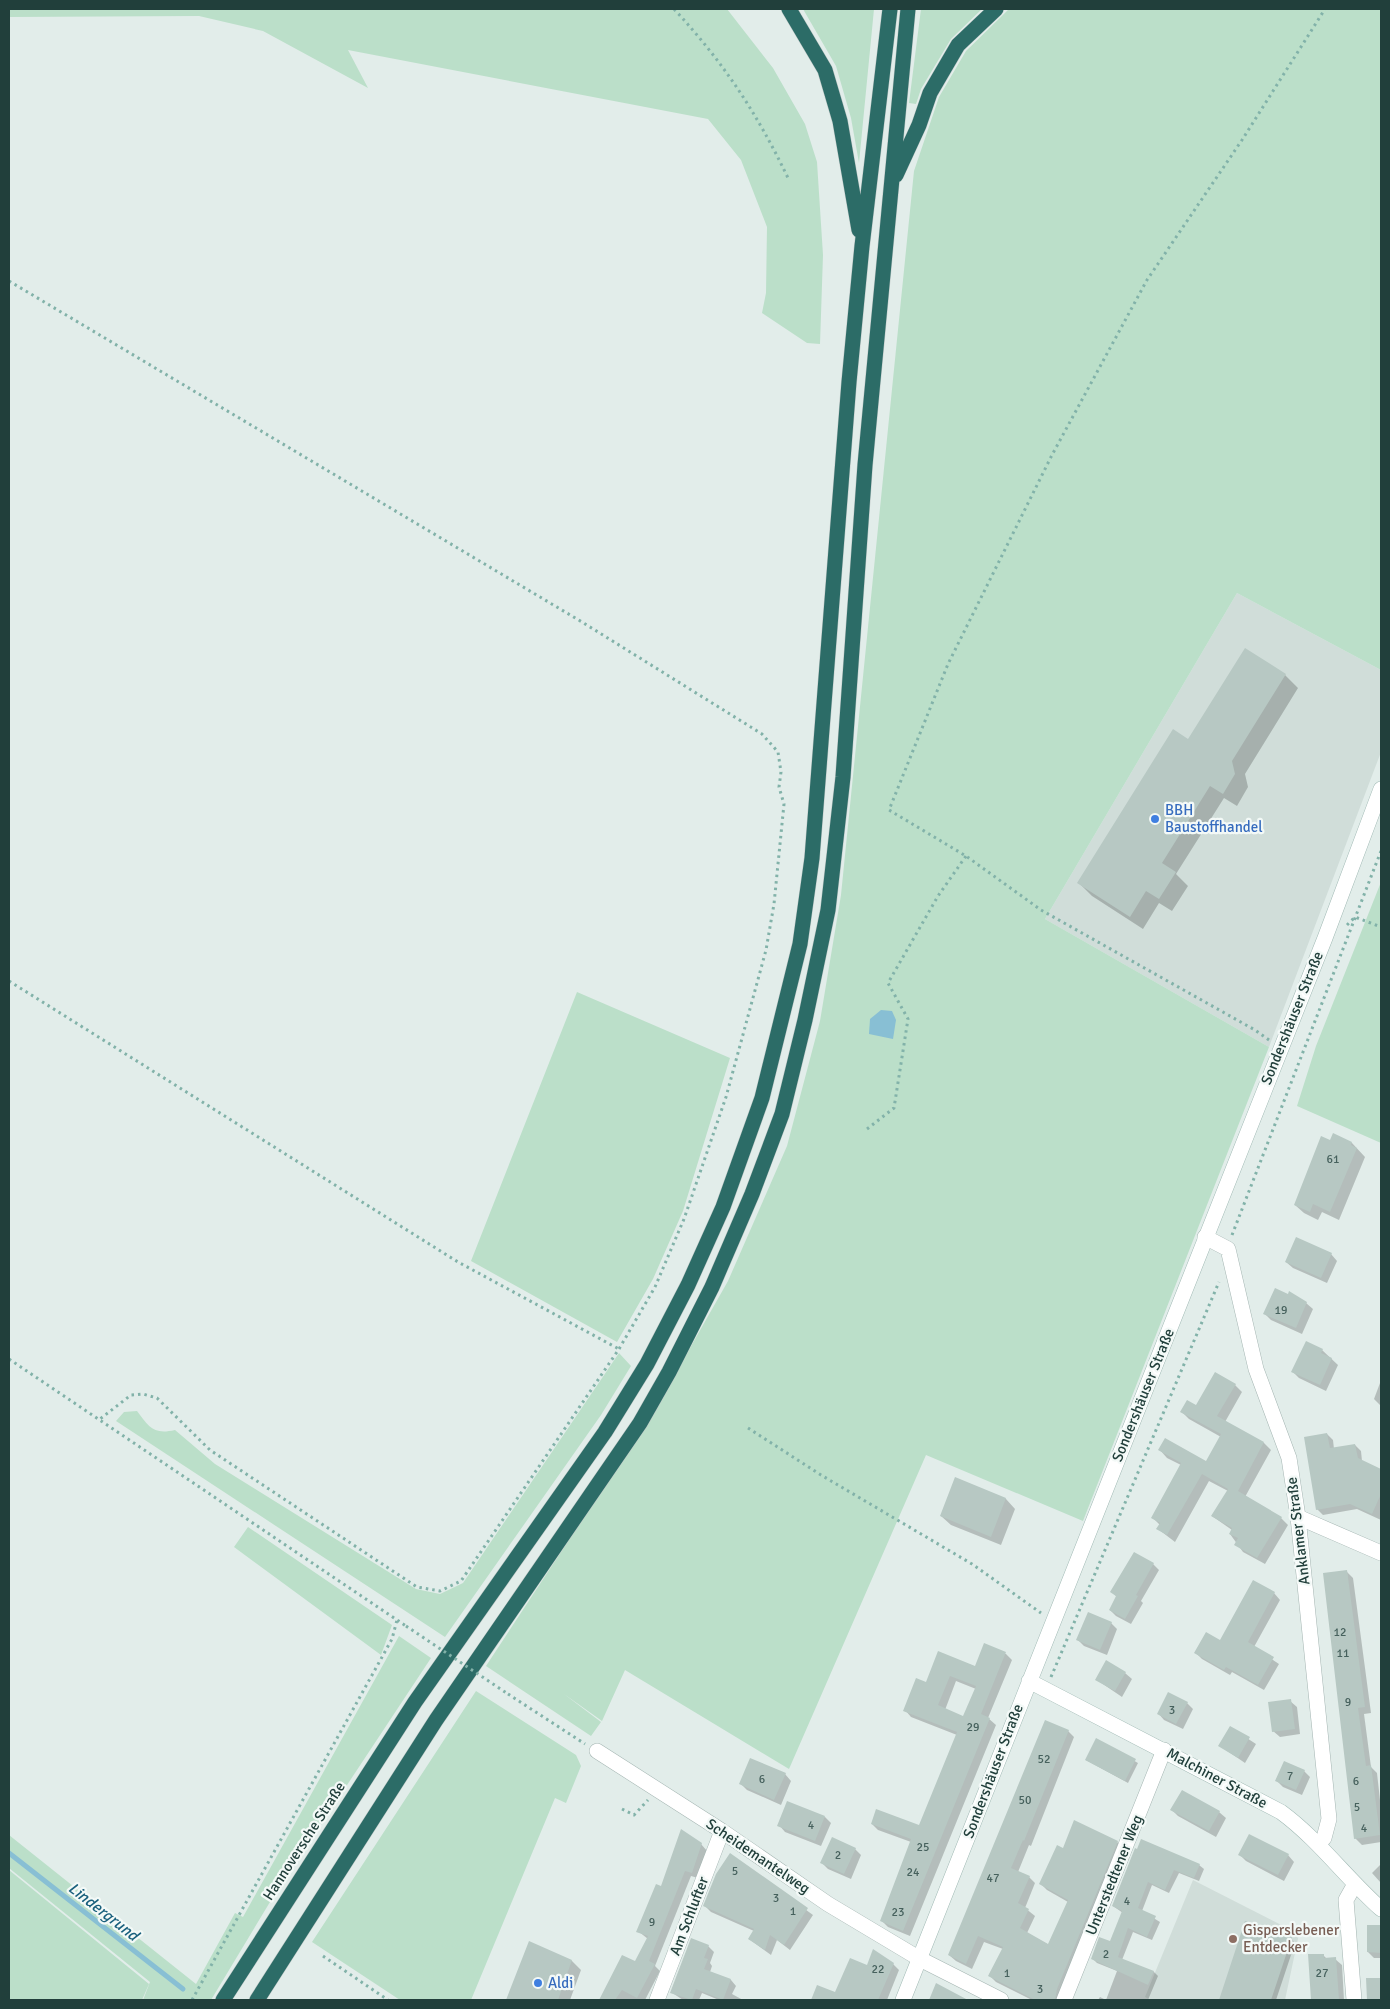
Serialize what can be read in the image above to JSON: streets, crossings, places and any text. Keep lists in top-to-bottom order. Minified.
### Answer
{"streets":{"highway":["Hannoversche Straße"],"street":["Sondershäuser Straße","Anklamer Straße","Malchiner Straße","Scheidemantelweg","Unterstedtener Weg","Am Schlufter"]},"crossings":[["Sondershäuser Straße","Malchiner Straße"],["Sondershäuser Straße","Scheidemantelweg"],["Anklamer Straße","Malchiner Straße"],["Malchiner Straße","Unterstedtener Weg"],["Scheidemantelweg","Am Schlufter"]],"water":["Lindergrund"],"places":["BBH Baustoffhandel","Gisperslebener Entdecker","Aldi"],"house_numbers":["61","19","12","11","9","3","29","52","7","6","6","50","5","4","4","25","2","5","24","47","3","4","1","23","9","2","22","1","27","3"]}
